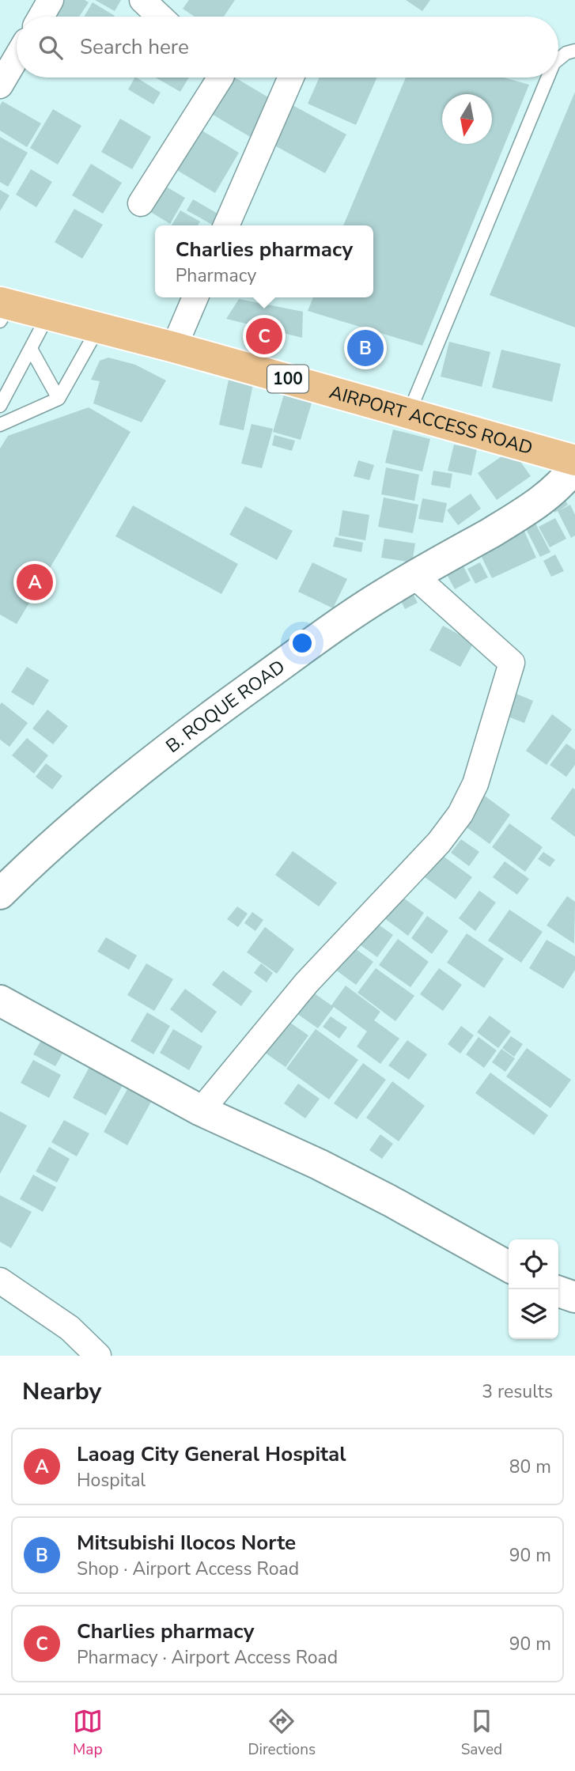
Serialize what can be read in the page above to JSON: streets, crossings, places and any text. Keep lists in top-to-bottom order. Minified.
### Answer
{"streets":{"main road":["100","AIRPORT ACCESS ROAD"],"street":["B. ROQUE ROAD"]},"north":"bottom","page":{"search":"Search here","popup":["Charlies pharmacy","Pharmacy"],"pins":["C","B","A"],"heading":["Nearby","3 results"],"list":[{"mark":"A","name":"Laoag City General Hospital","note":"Hospital","value":"80 m"},{"mark":"B","name":"Mitsubishi Ilocos Norte","note":"Shop · Airport Access Road","value":"90 m"},{"mark":"C","name":"Charlies pharmacy","note":"Pharmacy · Airport Access Road","value":"90 m"}],"nav":["Map","Directions","Saved"]}}
